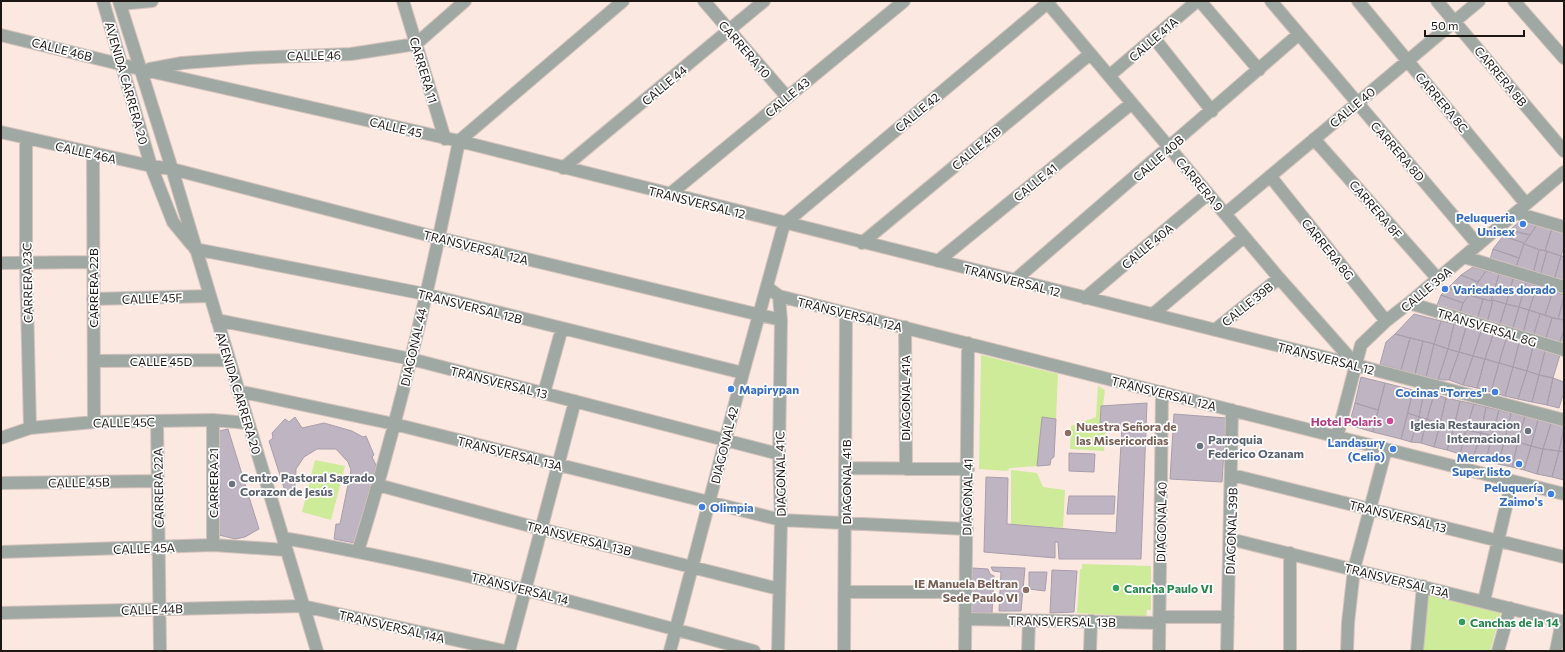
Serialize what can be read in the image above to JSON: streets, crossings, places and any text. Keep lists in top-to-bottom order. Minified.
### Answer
{"streets":{"street":["CALLE 41A","CALLE 46B","CARRERA 10","CALLE 46","CARRERA 11","CARRERA 8B","AVENIDA CARRERA 20","CALLE 44","CALLE 43","CARRERA 8C","CALLE 40","CALLE 42","CALLE 45","CALLE 41B","CARRERA 8D","CALLE 46A","CALLE 40B","CALLE 41","CARRERA 9","TRANSVERSAL 12","CARRERA 8F","CALLE 40A","TRANSVERSAL 12A","CARRERA 8G","CARRERA 23C","CARRERA 22B","CALLE 39A","CALLE 45F","CALLE 39B","TRANSVERSAL 12B","TRANSVERSAL 8G","DIAGONAL 44","CALLE 45D","TRANSVERSAL 13","DIAGONAL 41A","CALLE 45C","DIAGONAL 42","TRANSVERSAL 13A","DIAGONAL 41C","CALLE 45B","DIAGONAL 41B","CARRERA 21","CARRERA 22A","DIAGONAL 41","DIAGONAL 40","DIAGONAL 39B","TRANSVERSAL 13B","CALLE 45A","TRANSVERSAL 14","CALLE 44B","TRANSVERSAL 14A"]},"crossings":[["CALLE 41A","CARRERA 9"],["CALLE 46B","AVENIDA CARRERA 20"],["CALLE 46B","CALLE 45"],["CARRERA 10","CALLE 44"],["CARRERA 10","CALLE 43"],["CALLE 46","CARRERA 11"],["CALLE 46","AVENIDA CARRERA 20"],["CALLE 46","CALLE 45"],["CARRERA 11","CALLE 45"],["CARRERA 8B","CALLE 40"],["AVENIDA CARRERA 20","CALLE 45"],["AVENIDA CARRERA 20","CALLE 46A"],["AVENIDA CARRERA 20","TRANSVERSAL 12A"],["AVENIDA CARRERA 20","CALLE 45F"],["AVENIDA CARRERA 20","TRANSVERSAL 12B"],["AVENIDA CARRERA 20","CALLE 45D"],["AVENIDA CARRERA 20","TRANSVERSAL 13"],["AVENIDA CARRERA 20","CALLE 45C"],["AVENIDA CARRERA 20","TRANSVERSAL 13A"],["AVENIDA CARRERA 20","CALLE 45A"],["AVENIDA CARRERA 20","TRANSVERSAL 14"],["AVENIDA CARRERA 20","CALLE 44B"],["AVENIDA CARRERA 20","TRANSVERSAL 14A"],["CALLE 44","TRANSVERSAL 12"],["CALLE 43","TRANSVERSAL 12"],["CARRERA 8C","CALLE 40"],["CARRERA 8C","CALLE 39A"],["CALLE 40","CARRERA 8D"],["CALLE 40","CARRERA 9"],["CALLE 40","CARRERA 8F"],["CALLE 40","CARRERA 8G"],["CALLE 42","CARRERA 9"],["CALLE 42","TRANSVERSAL 12"],["CALLE 45","TRANSVERSAL 12"],["CALLE 45","DIAGONAL 44"],["CALLE 41B","CARRERA 9"],["CALLE 41B","TRANSVERSAL 12"],["CARRERA 8D","CALLE 40B"],["CARRERA 8D","CALLE 39A"],["CALLE 46A","TRANSVERSAL 12A"],["CALLE 46A","CARRERA 23C"],["CALLE 46A","CARRERA 22B"],["CALLE 40B","CARRERA 9"],["CALLE 40B","TRANSVERSAL 12"],["CALLE 41","CARRERA 9"],["CALLE 41","TRANSVERSAL 12"],["CARRERA 9","TRANSVERSAL 12"],["CARRERA 9","CALLE 40A"],["CARRERA 9","CALLE 39A"],["CARRERA 9","CALLE 39B"],["TRANSVERSAL 12","CALLE 40A"],["TRANSVERSAL 12","CALLE 39A"],["TRANSVERSAL 12","CALLE 39B"],["TRANSVERSAL 12","DIAGONAL 44"],["CARRERA 8F","CALLE 39A"],["TRANSVERSAL 12A","CALLE 39A"],["TRANSVERSAL 12A","DIAGONAL 44"],["TRANSVERSAL 12A","DIAGONAL 41A"],["TRANSVERSAL 12A","DIAGONAL 42"],["TRANSVERSAL 12A","DIAGONAL 41C"],["TRANSVERSAL 12A","DIAGONAL 41B"],["TRANSVERSAL 12A","DIAGONAL 41"],["TRANSVERSAL 12A","DIAGONAL 40"],["TRANSVERSAL 12A","DIAGONAL 39B"],["CARRERA 8G","CALLE 39A"],["CARRERA 23C","CALLE 45C"],["CARRERA 22B","CALLE 45F"],["CARRERA 22B","CALLE 45D"],["CARRERA 22B","CALLE 45C"],["CALLE 39A","TRANSVERSAL 8G"],["TRANSVERSAL 12B","DIAGONAL 44"],["TRANSVERSAL 12B","DIAGONAL 42"],["DIAGONAL 44","TRANSVERSAL 13"],["DIAGONAL 44","TRANSVERSAL 13A"],["DIAGONAL 44","TRANSVERSAL 13B"],["DIAGONAL 44","TRANSVERSAL 14"],["TRANSVERSAL 13","DIAGONAL 42"],["TRANSVERSAL 13","DIAGONAL 41C"],["TRANSVERSAL 13","DIAGONAL 39B"],["CALLE 45C","CARRERA 21"],["CALLE 45C","CARRERA 22A"],["DIAGONAL 42","TRANSVERSAL 13A"],["DIAGONAL 42","TRANSVERSAL 13B"],["DIAGONAL 42","TRANSVERSAL 14"],["TRANSVERSAL 13A","DIAGONAL 41C"],["TRANSVERSAL 13A","DIAGONAL 39B"],["DIAGONAL 41C","TRANSVERSAL 13B"],["CALLE 45B","CARRERA 22A"],["CARRERA 21","CALLE 45A"],["CARRERA 22A","CALLE 45A"],["CARRERA 22A","CALLE 44B"],["DIAGONAL 41","TRANSVERSAL 13B"],["DIAGONAL 40","TRANSVERSAL 13B"],["DIAGONAL 39B","TRANSVERSAL 13B"],["CALLE 44B","TRANSVERSAL 14A"]],"places":["Peluqueria Unisex","Variedades dorado","Mapirypan","Cocinas \"Torres\"","Hotel Polaris","Iglesia Restauracion Internacional","Nuestra Señora de las Misericordias","Parroquia Federico Ozanam","Landasury (Celio)","Mercados Super listo","Centro Pastoral Sagrado Corazon de Jesús","Peluquería Zaimo's","Olimpia","Cancha Paulo VI","IE Manuela Beltran Sede Paulo VI","Canchas de la 14"],"scale_bar":"50 m"}
